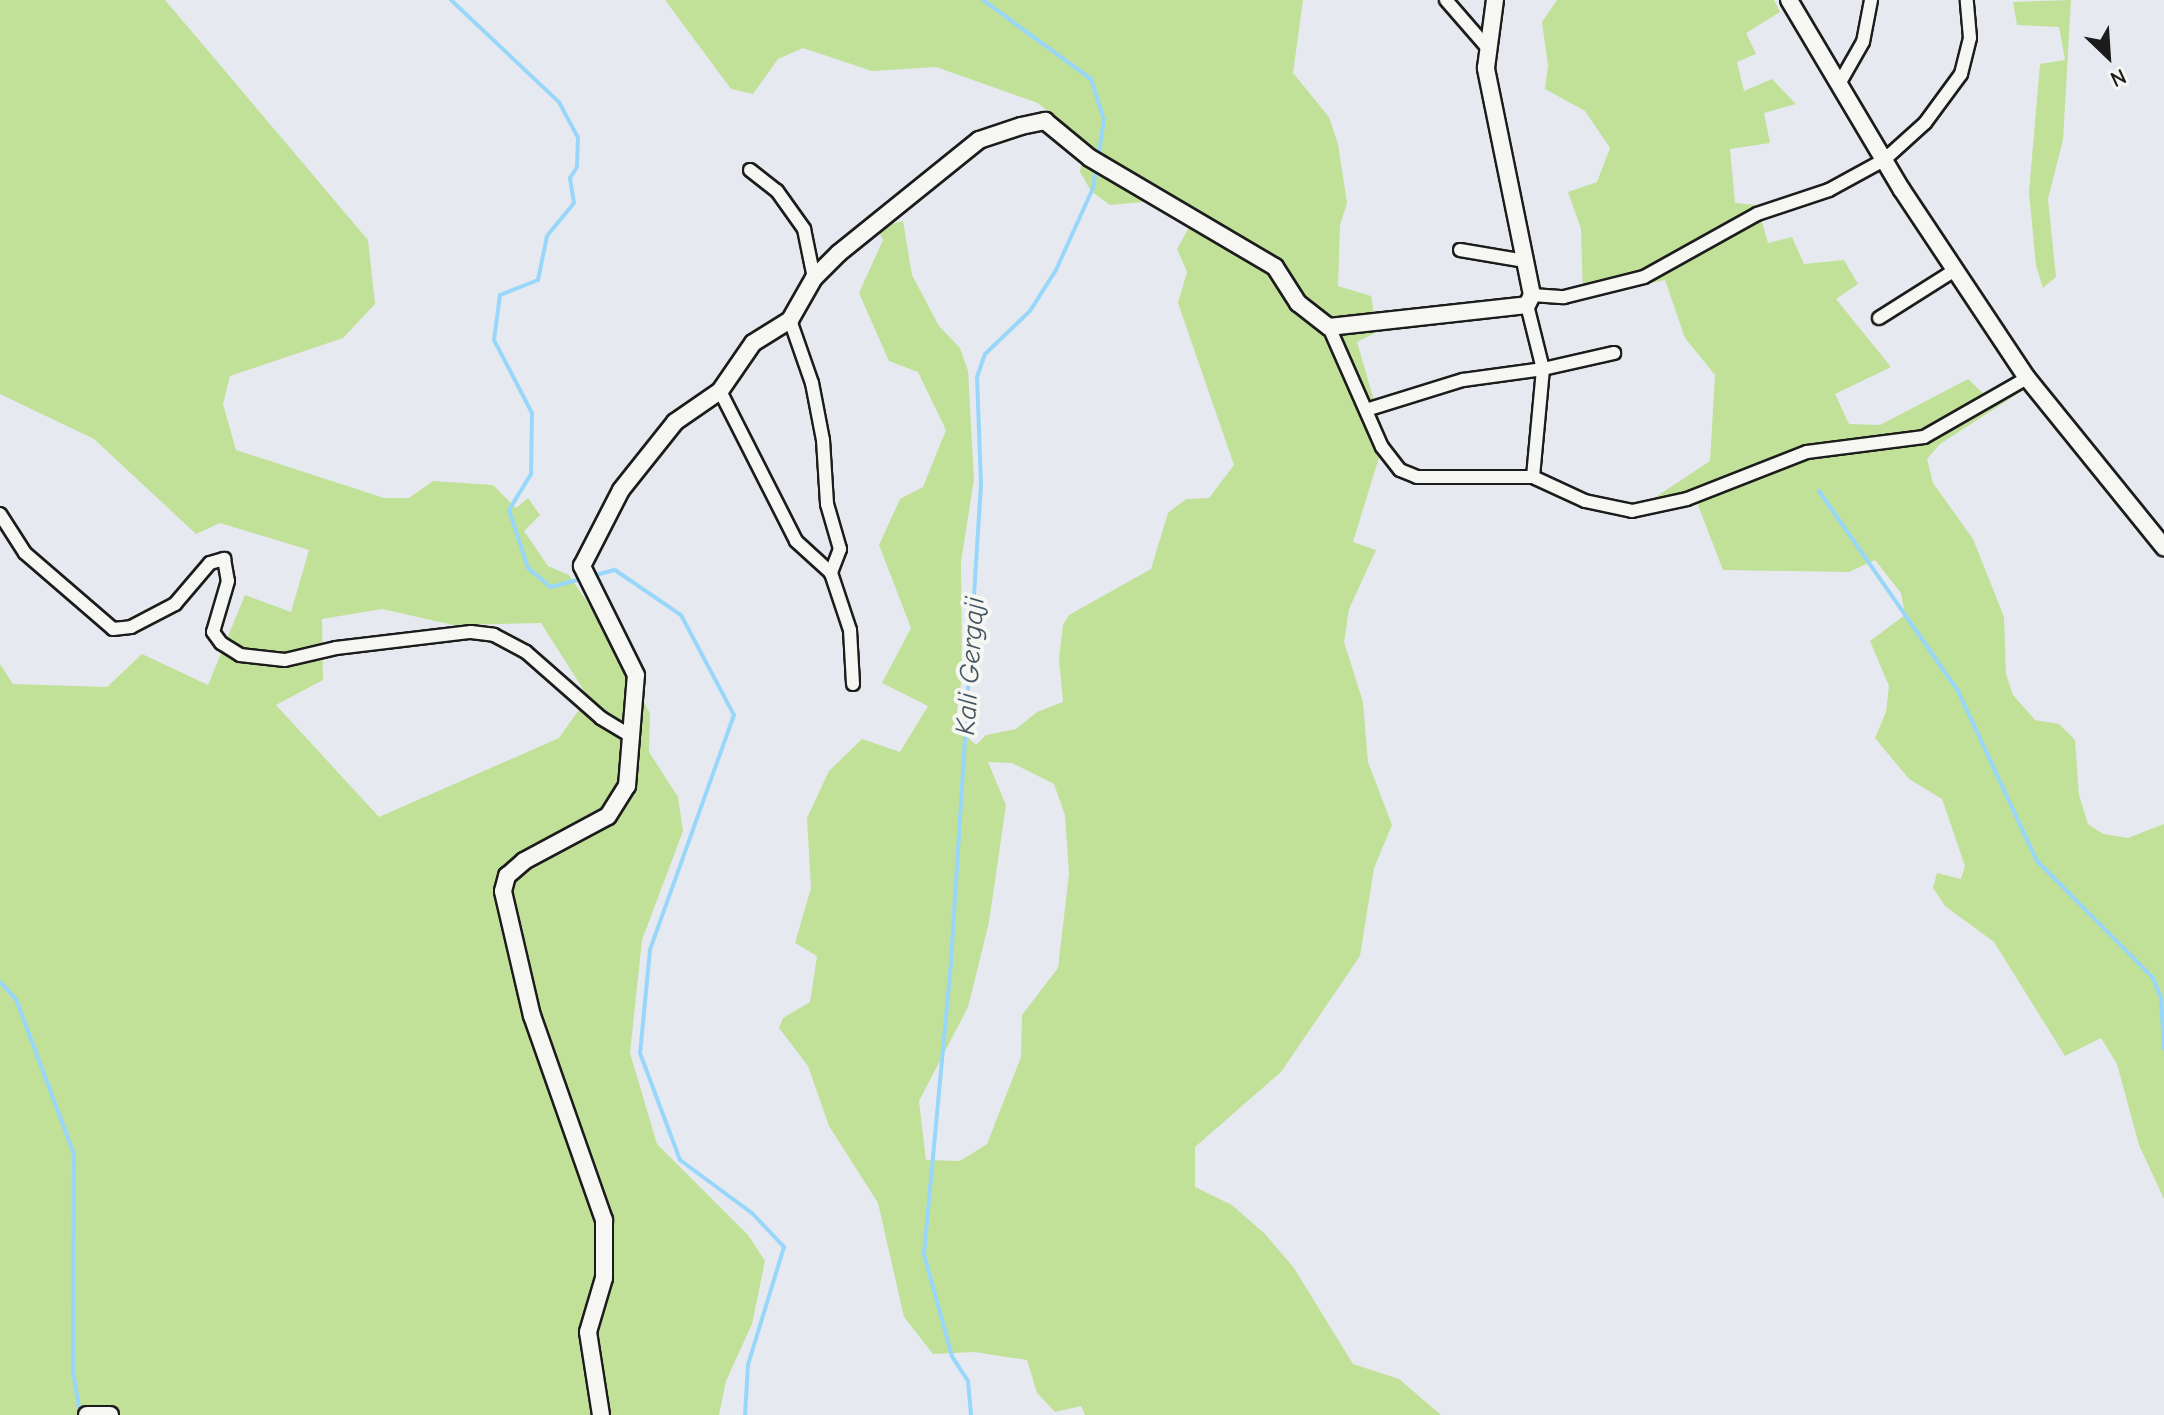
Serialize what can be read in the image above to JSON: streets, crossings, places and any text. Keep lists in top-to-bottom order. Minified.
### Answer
{"water":["Kali Gergaji"],"north":"bottom right"}
